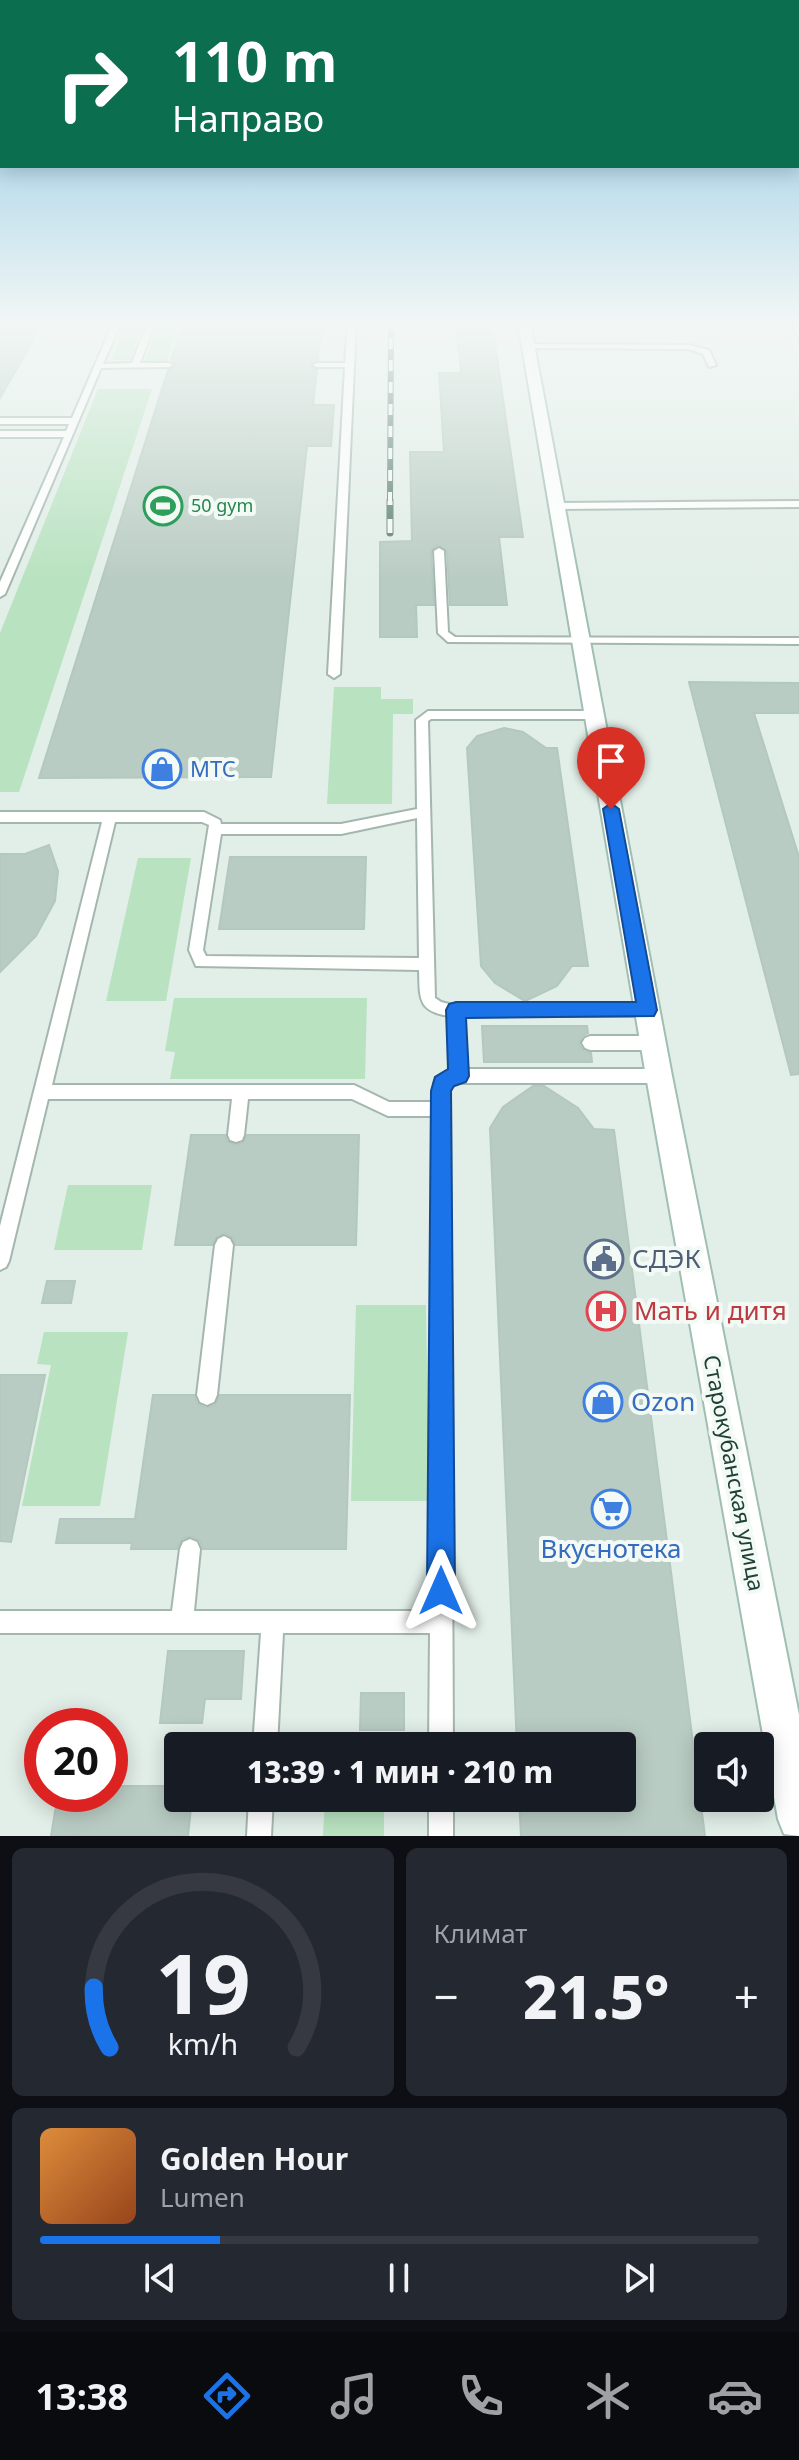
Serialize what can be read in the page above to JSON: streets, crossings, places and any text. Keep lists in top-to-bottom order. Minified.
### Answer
{"streets":{"street":["Старокубанская улица"]},"places":{"sports":["50 gym"],"shop":["МТС","Ozon"],"public building":["СДЭК"],"hospital":["Мать и дитя"],"supermarket":["Вкуснотека"]},"page":{"turn":["110 m","Направо"],"limit":"20","trip":"13:39 · 1 мин · 210 m","tile":"Климат","heat":["−","21.5°","+"],"song":["Golden Hour","Lumen"],"tabs":"13:38","gauge":["19","km/h"]}}
